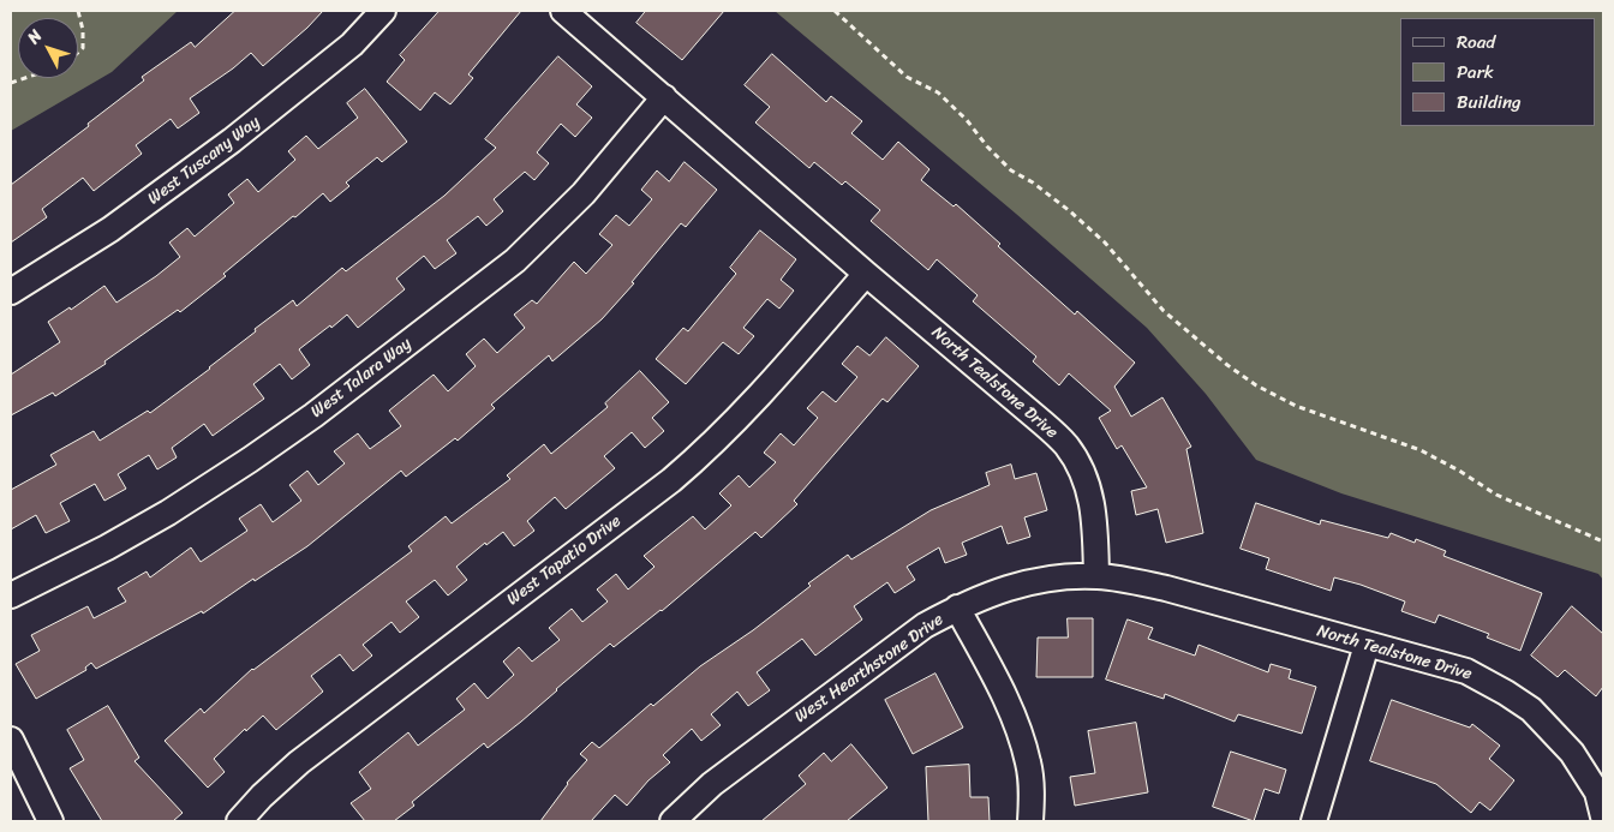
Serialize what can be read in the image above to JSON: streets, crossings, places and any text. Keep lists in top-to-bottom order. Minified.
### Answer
{"streets":{"street":["West Tuscany Way","West Talara Way","North Tealstone Drive","West Tapatio Drive","West Hearthstone Drive"]},"crossings":[["West Talara Way","North Tealstone Drive"],["North Tealstone Drive","West Tapatio Drive"],["North Tealstone Drive","West Hearthstone Drive"]],"legend":["Road","Park","Building"],"north":"top left"}
